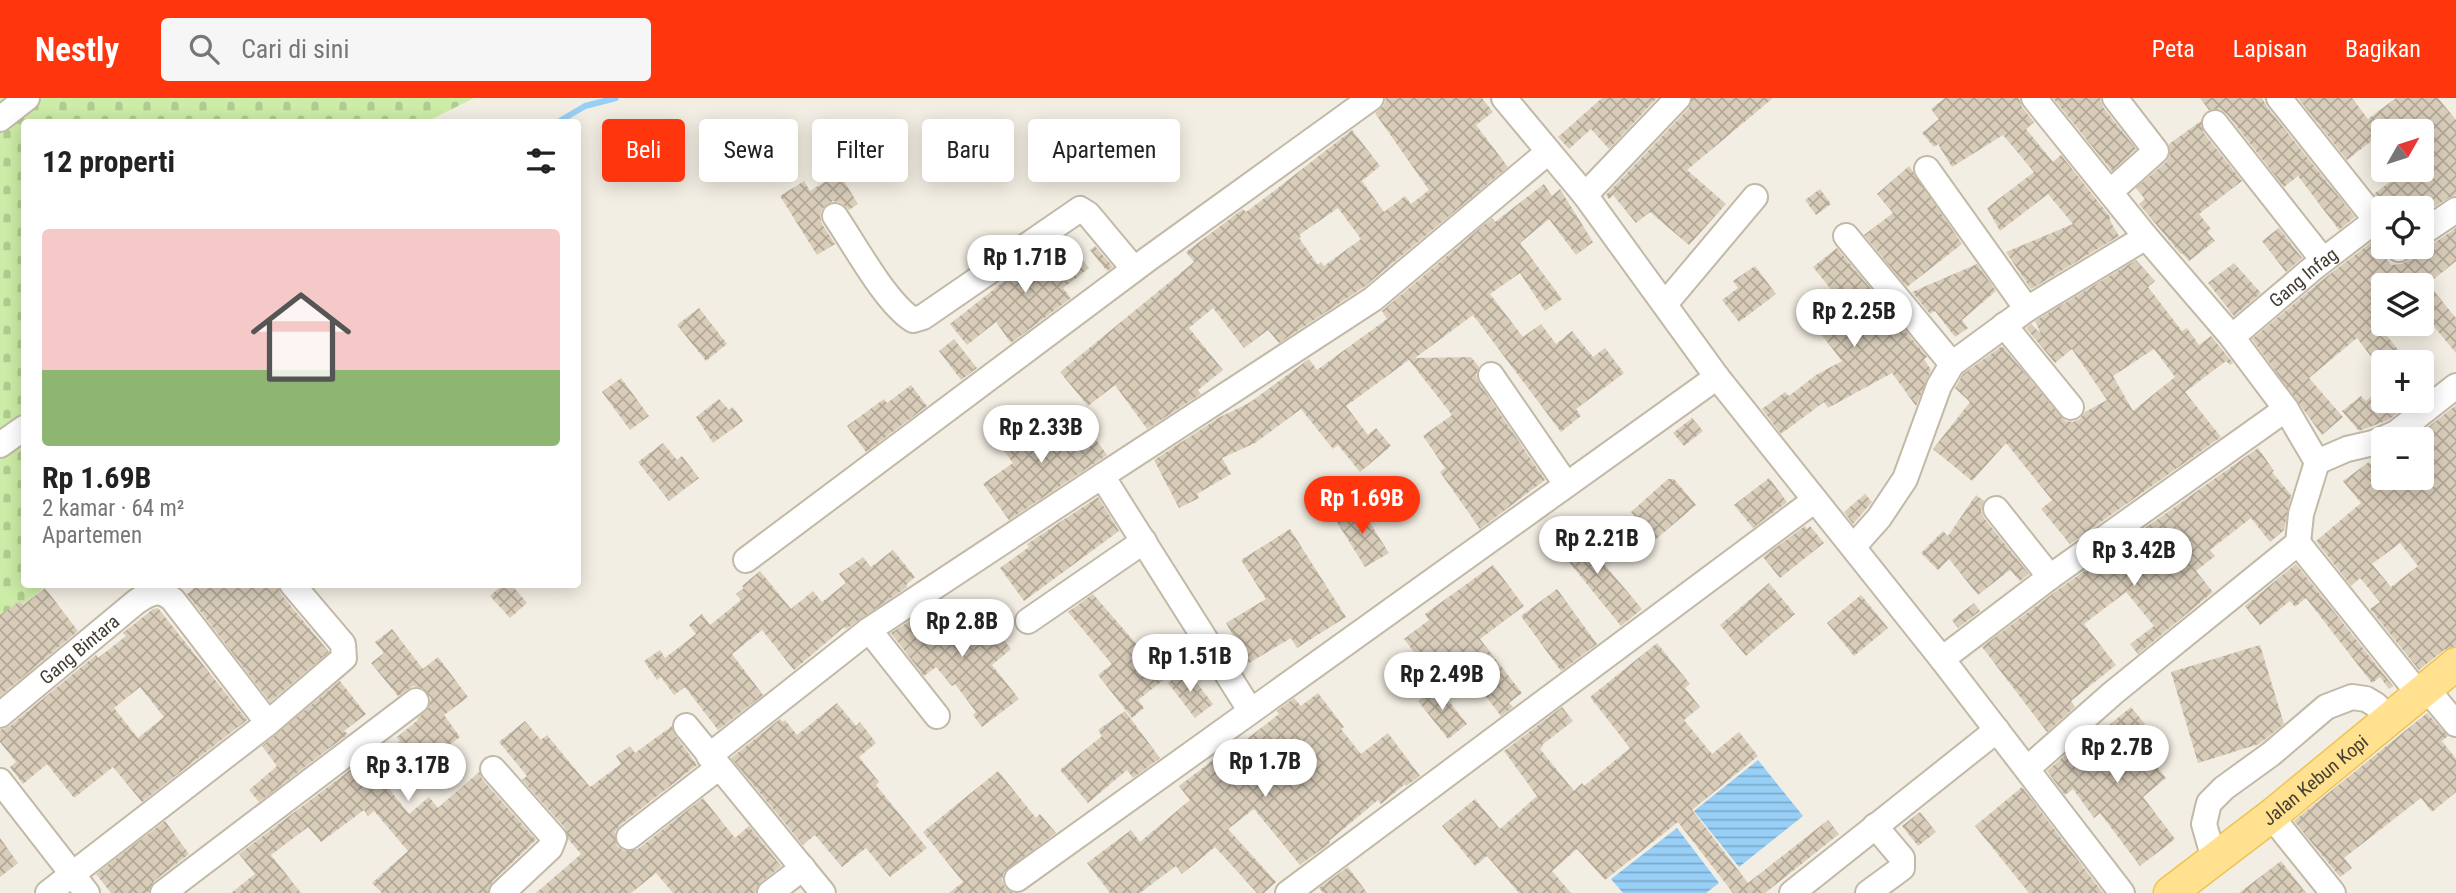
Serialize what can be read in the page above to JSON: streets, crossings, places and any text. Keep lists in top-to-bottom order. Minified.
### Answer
{"streets":{"main road":["Jalan Kebun Kopi"],"street":["Gang Infag","Gang Bintara"]},"north":"top right","page":{"header":"Nestly","search":"Cari di sini","nav":["Peta","Lapisan","Bagikan"],"map_buttons":["+","−"],"chip":["Beli","Sewa","Filter","Baru","Apartemen"],"heading":"12 properti","list":[{"name":"Rp 1.69B","note":"2 kamar · 64 m² · Apartemen"}],"price":["Rp 1.71B","Rp 2.25B","Rp 2.33B","Rp 1.69B","Rp 2.21B","Rp 3.42B","Rp 2.8B","Rp 1.51B","Rp 2.49B","Rp 2.7B","Rp 1.7B","Rp 3.17B"]}}
